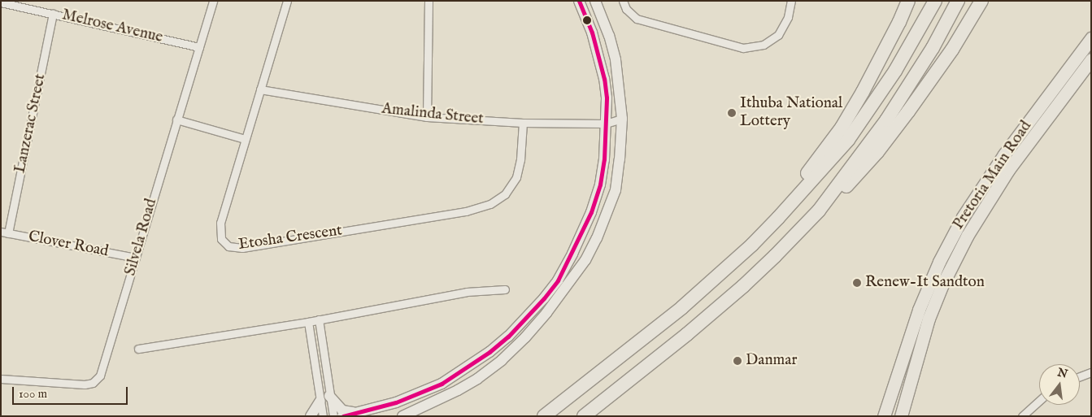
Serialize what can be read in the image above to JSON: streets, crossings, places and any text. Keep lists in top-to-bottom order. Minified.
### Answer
{"streets":{"main road":["Pretoria Main Road"],"street":["Melrose Avenue","Amalinda Street","Lanzerac Street","Silvela Road","Etosha Crescent","Clover Road"]},"crossings":[["Melrose Avenue","Lanzerac Street"],["Melrose Avenue","Silvela Road"],["Amalinda Street","Etosha Crescent"],["Lanzerac Street","Clover Road"],["Silvela Road","Clover Road"]],"places":["Ithuba National Lottery","Renew-It Sandton","Danmar"],"scale_bar":"100 m","north":"top"}
